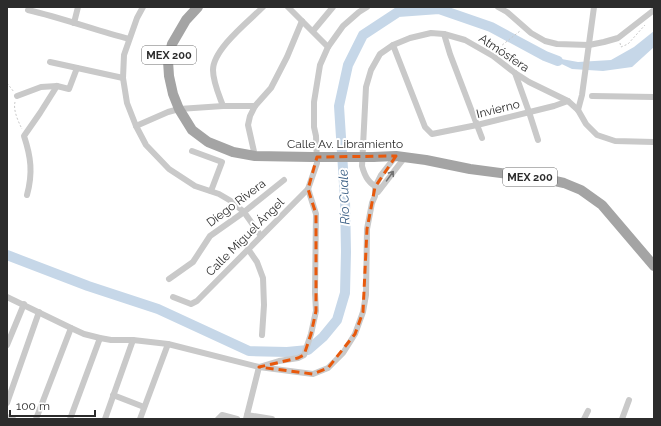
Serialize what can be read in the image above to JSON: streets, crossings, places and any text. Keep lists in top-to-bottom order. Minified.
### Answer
{"streets":{"main road":["MEX 200","Calle Av. Libramiento"],"street":["Atmósfera","Invierno","Diego Rivera","Calle Miguel Ángel"]},"crossings":[["Atmósfera","Invierno"],["Calle Av. Libramiento","Calle Miguel Ángel"]],"water":["Río Cuale"],"scale_bar":"100 m"}
